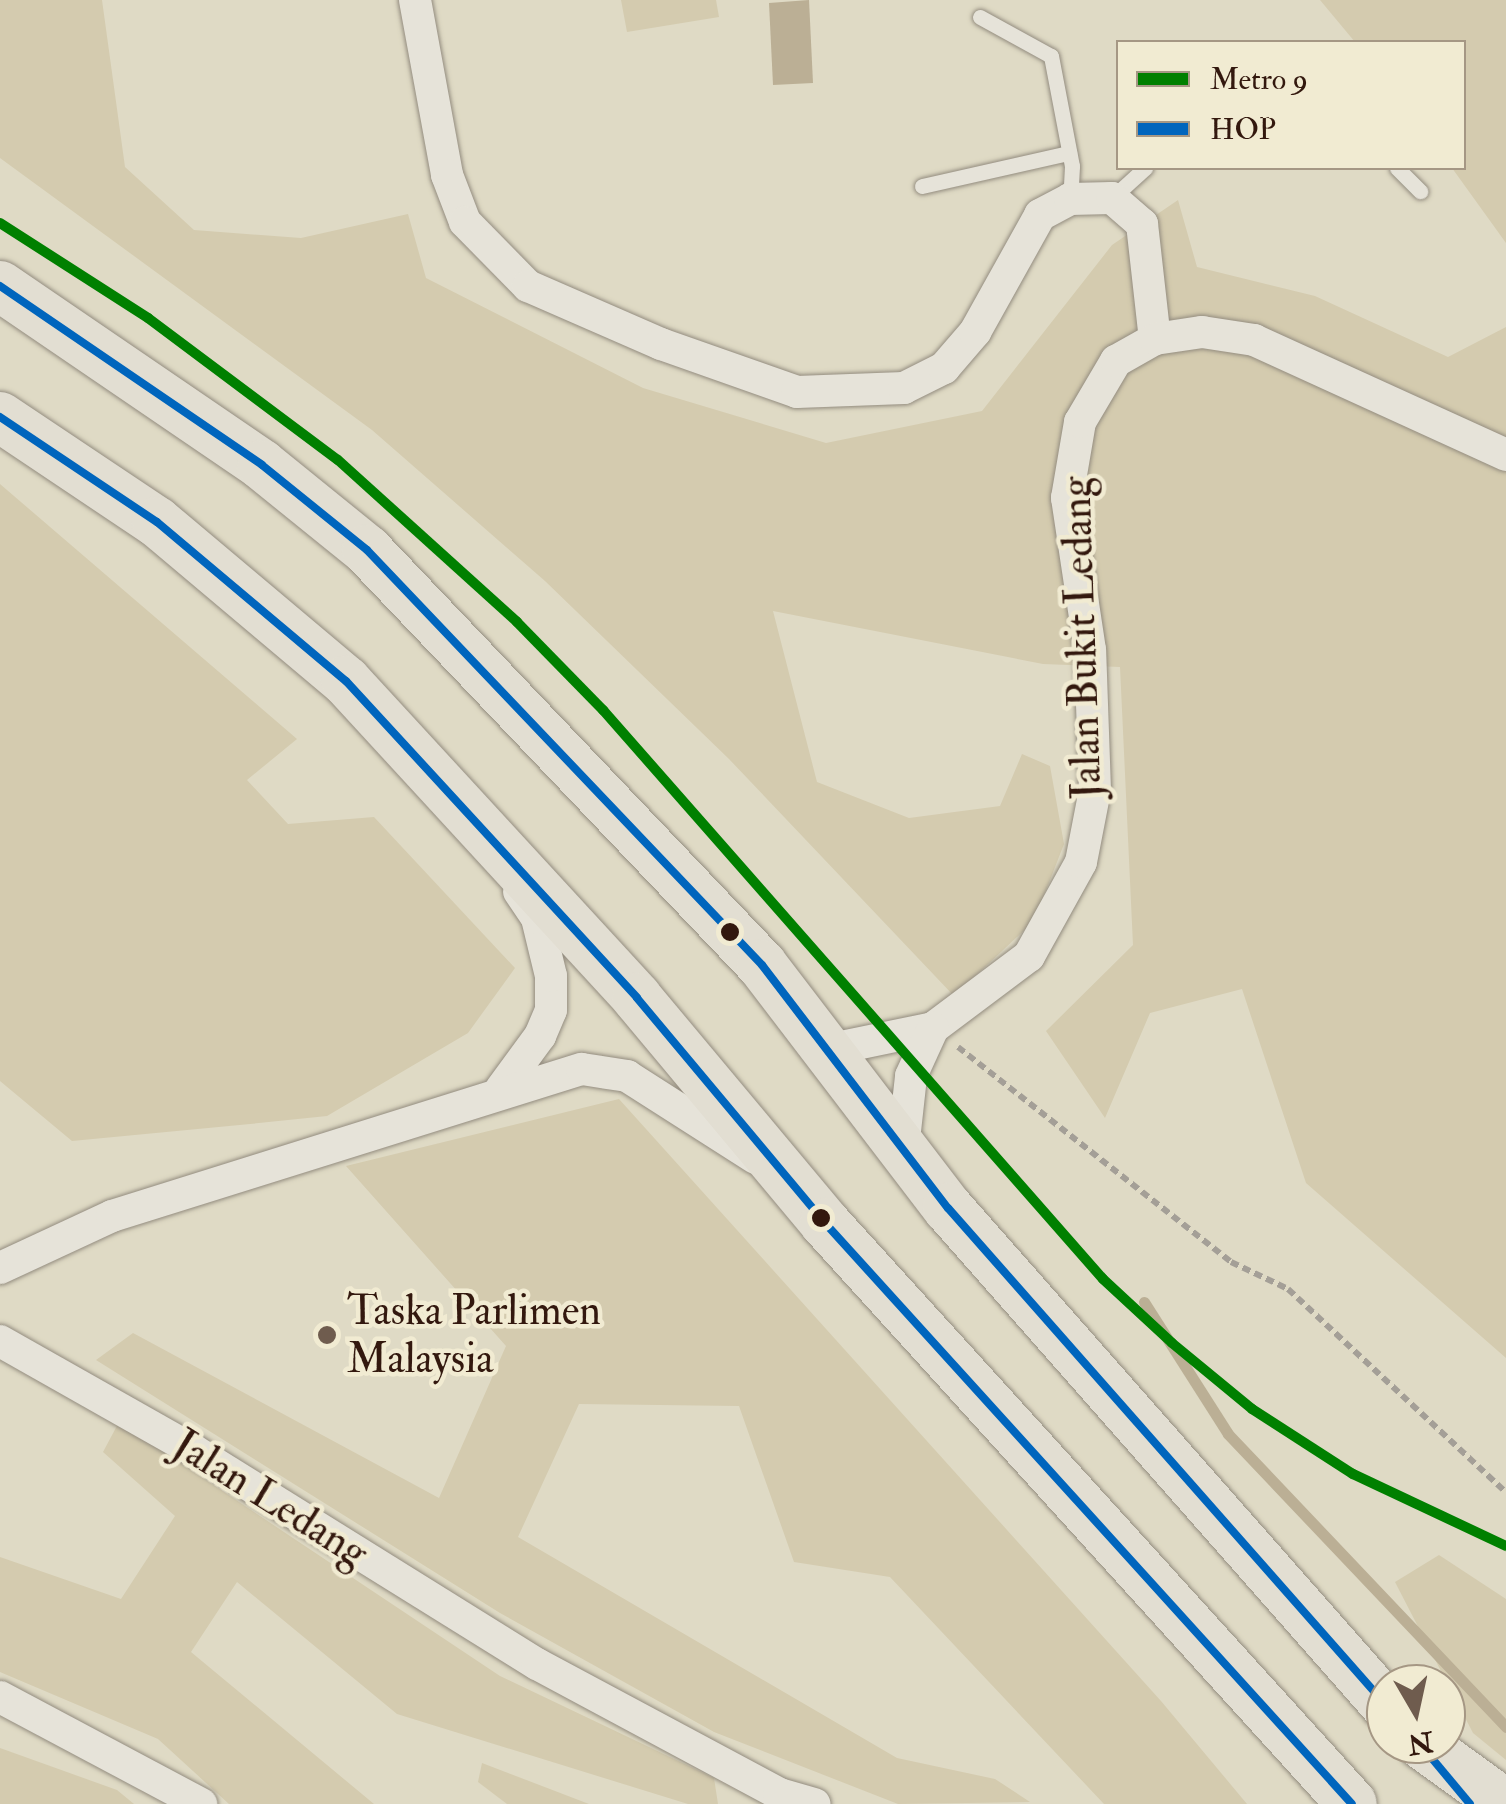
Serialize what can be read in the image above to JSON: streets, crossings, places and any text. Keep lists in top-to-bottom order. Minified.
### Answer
{"streets":{"street":["Jalan Bukit Ledang","Jalan Ledang"]},"places":["Taska Parlimen Malaysia"],"lines":["metro line 9","transit line HOP"],"legend":["Metro 9","HOP"],"north":"bottom"}
